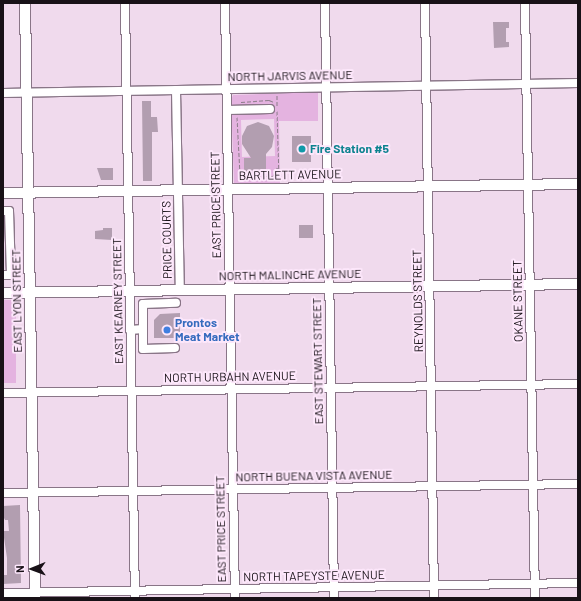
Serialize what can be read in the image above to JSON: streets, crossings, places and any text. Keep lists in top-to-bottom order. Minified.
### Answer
{"streets":{"main road":["BARTLETT AVENUE","NORTH MALINCHE AVENUE","EAST LYON STREET"],"street":["NORTH JARVIS AVENUE","EAST PRICE STREET","PRICE COURTS","EAST KEARNEY STREET","REYNOLDS STREET","OKANE STREET","EAST STEWART STREET","NORTH URBAHN AVENUE","NORTH BUENA VISTA AVENUE","NORTH TAPEYSTE AVENUE"]},"crossings":[["NORTH JARVIS AVENUE","EAST PRICE STREET"],["NORTH JARVIS AVENUE","PRICE COURTS"],["NORTH JARVIS AVENUE","EAST LYON STREET"],["NORTH JARVIS AVENUE","EAST KEARNEY STREET"],["NORTH JARVIS AVENUE","REYNOLDS STREET"],["NORTH JARVIS AVENUE","OKANE STREET"],["NORTH JARVIS AVENUE","EAST STEWART STREET"],["BARTLETT AVENUE","EAST PRICE STREET"],["BARTLETT AVENUE","PRICE COURTS"],["BARTLETT AVENUE","EAST LYON STREET"],["BARTLETT AVENUE","EAST KEARNEY STREET"],["BARTLETT AVENUE","REYNOLDS STREET"],["BARTLETT AVENUE","OKANE STREET"],["BARTLETT AVENUE","EAST STEWART STREET"],["EAST PRICE STREET","NORTH MALINCHE AVENUE"],["EAST PRICE STREET","NORTH URBAHN AVENUE"],["EAST PRICE STREET","NORTH BUENA VISTA AVENUE"],["EAST PRICE STREET","NORTH TAPEYSTE AVENUE"],["PRICE COURTS","NORTH MALINCHE AVENUE"],["NORTH MALINCHE AVENUE","EAST LYON STREET"],["NORTH MALINCHE AVENUE","EAST KEARNEY STREET"],["NORTH MALINCHE AVENUE","REYNOLDS STREET"],["NORTH MALINCHE AVENUE","OKANE STREET"],["NORTH MALINCHE AVENUE","EAST STEWART STREET"],["EAST LYON STREET","NORTH URBAHN AVENUE"],["EAST LYON STREET","NORTH BUENA VISTA AVENUE"],["EAST LYON STREET","NORTH TAPEYSTE AVENUE"],["EAST KEARNEY STREET","NORTH URBAHN AVENUE"],["EAST KEARNEY STREET","NORTH BUENA VISTA AVENUE"],["EAST KEARNEY STREET","NORTH TAPEYSTE AVENUE"],["REYNOLDS STREET","NORTH URBAHN AVENUE"],["REYNOLDS STREET","NORTH BUENA VISTA AVENUE"],["REYNOLDS STREET","NORTH TAPEYSTE AVENUE"],["OKANE STREET","NORTH URBAHN AVENUE"],["OKANE STREET","NORTH BUENA VISTA AVENUE"],["OKANE STREET","NORTH TAPEYSTE AVENUE"],["EAST STEWART STREET","NORTH URBAHN AVENUE"],["EAST STEWART STREET","NORTH BUENA VISTA AVENUE"],["EAST STEWART STREET","NORTH TAPEYSTE AVENUE"]],"places":["Fire Station #5","Prontos Meat Market"],"north":"left"}
